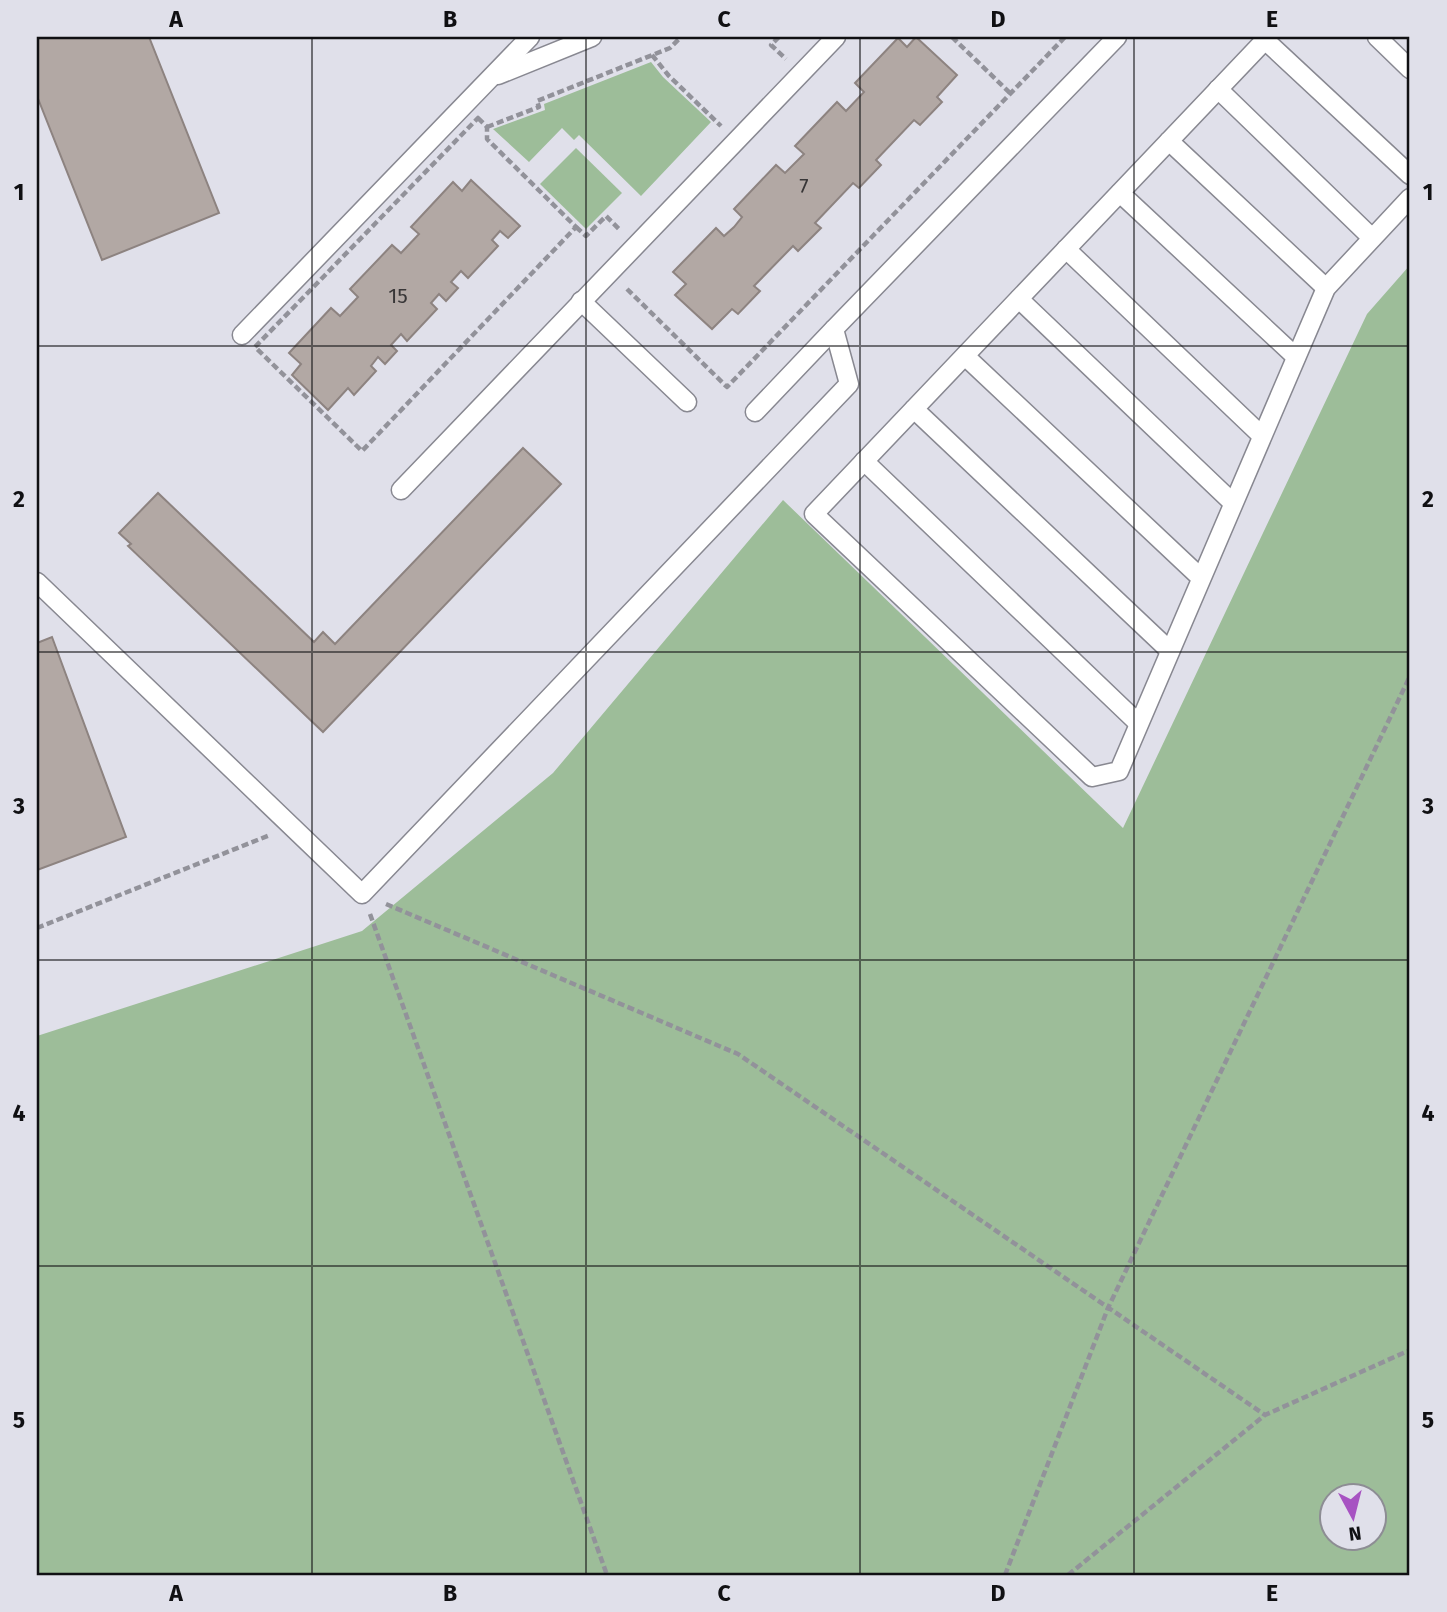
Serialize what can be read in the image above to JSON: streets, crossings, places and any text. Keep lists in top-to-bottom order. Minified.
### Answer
{"house_numbers":["7","15"],"north":"bottom","grid":{"columns":["A","B","C","D","E"],"rows":["1","2","3","4","5"]}}
